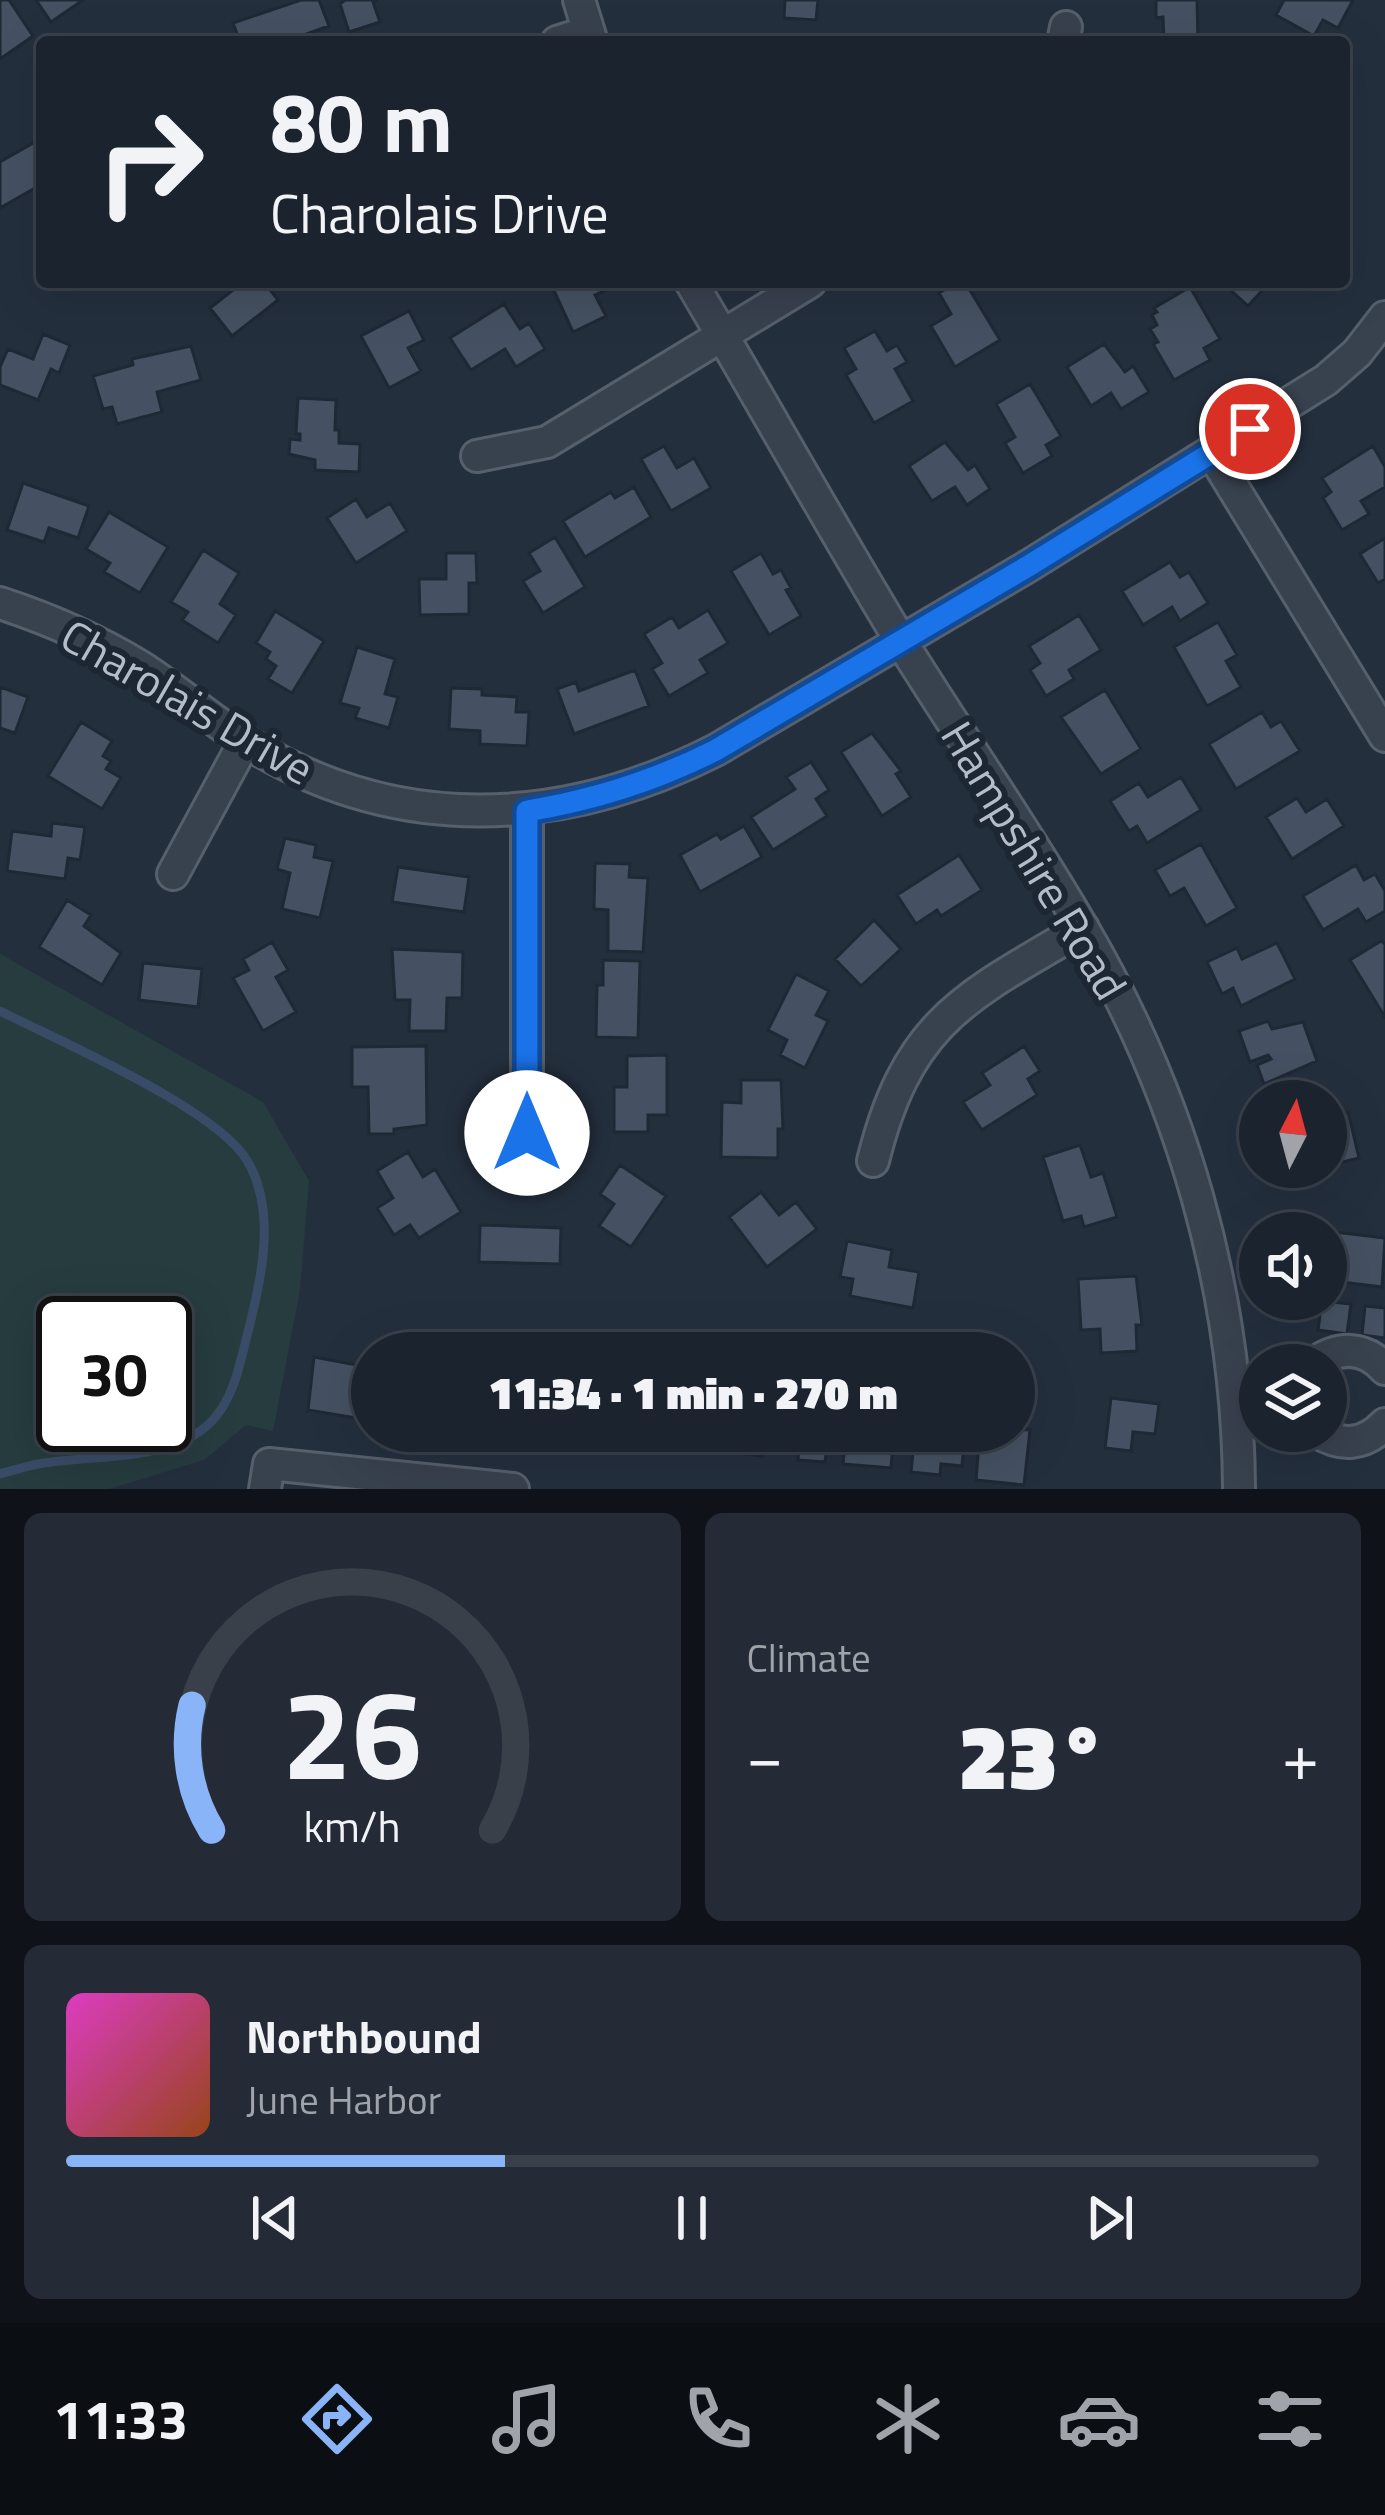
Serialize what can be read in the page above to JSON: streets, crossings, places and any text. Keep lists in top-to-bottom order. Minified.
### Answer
{"streets":{"street":["Charolais Drive","Hampshire Road"]},"crossings":[["Charolais Drive","Hampshire Road"]],"north":"top","page":{"turn":["80 m","Charolais Drive"],"limit":"30","trip":"11:34 · 1 min · 270 m","tile":"Climate","heat":["−","23°","+"],"song":["Northbound","June Harbor"],"tabs":"11:33","gauge":["26","km/h"]}}
